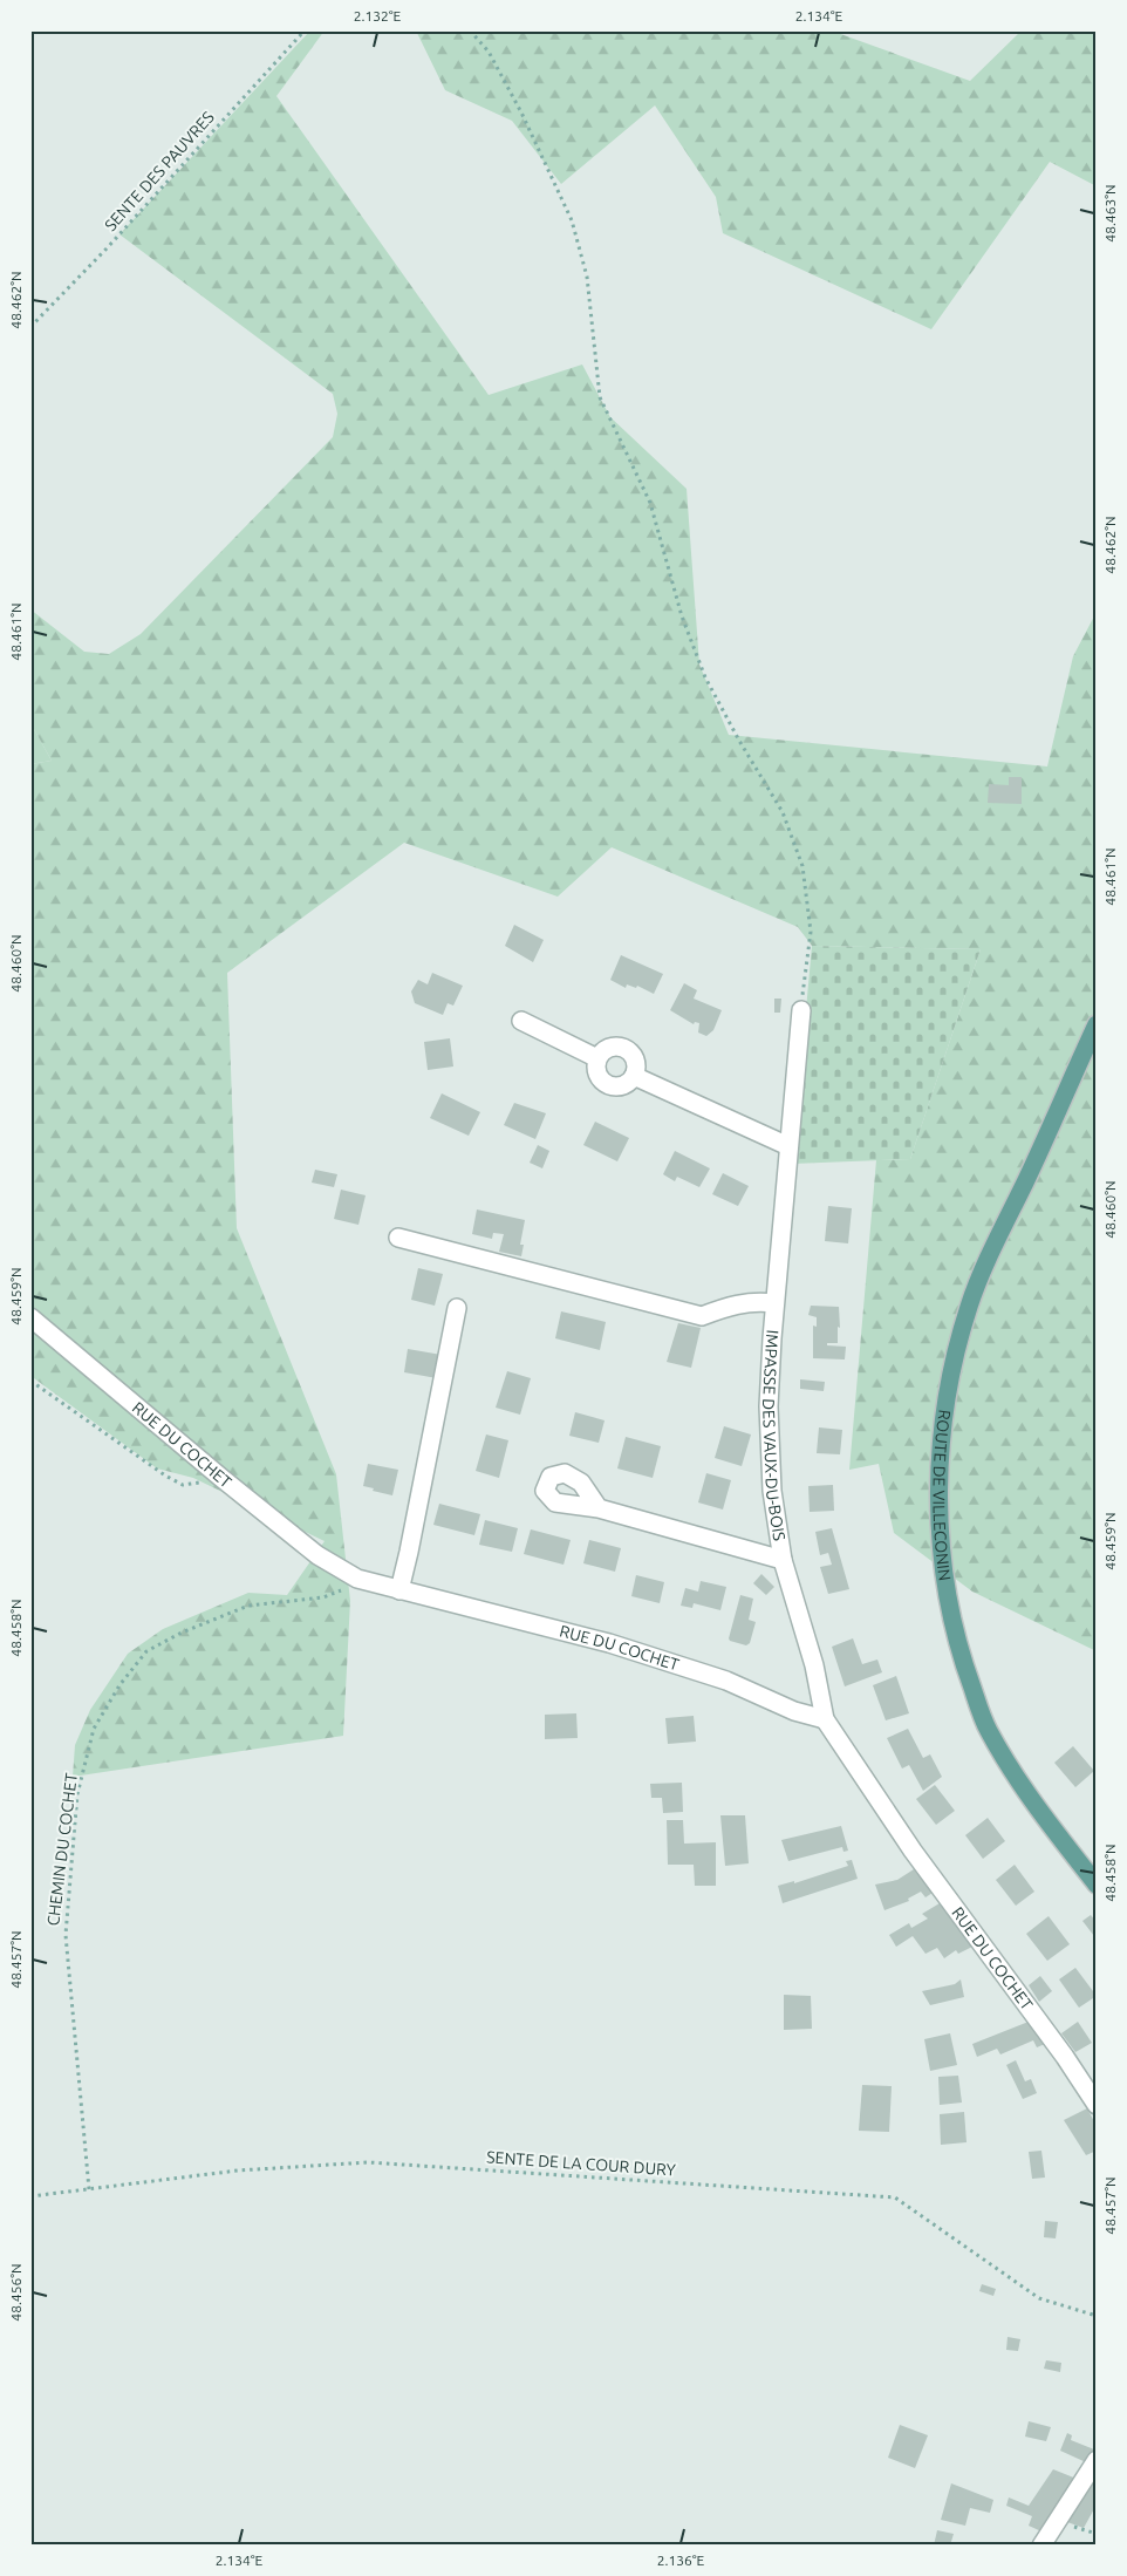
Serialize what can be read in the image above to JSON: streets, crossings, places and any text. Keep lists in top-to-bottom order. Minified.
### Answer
{"streets":{"main road":["ROUTE DE VILLECONIN"],"street":["IMPASSE DES VAUX-DU-BOIS","RUE DU COCHET"],"path":["SENTE DES PAUVRES","CHEMIN DU COCHET","SENTE DE LA COUR DURY"]},"crossings":[["IMPASSE DES VAUX-DU-BOIS","RUE DU COCHET"],["RUE DU COCHET","CHEMIN DU COCHET"],["CHEMIN DU COCHET","SENTE DE LA COUR DURY"]],"coordinates":["2.132°E","2.134°E","48.463°N","48.462°N","48.461°N","48.460°N","48.459°N","48.458°N","48.457°N","48.456°N","2.136°E"]}
